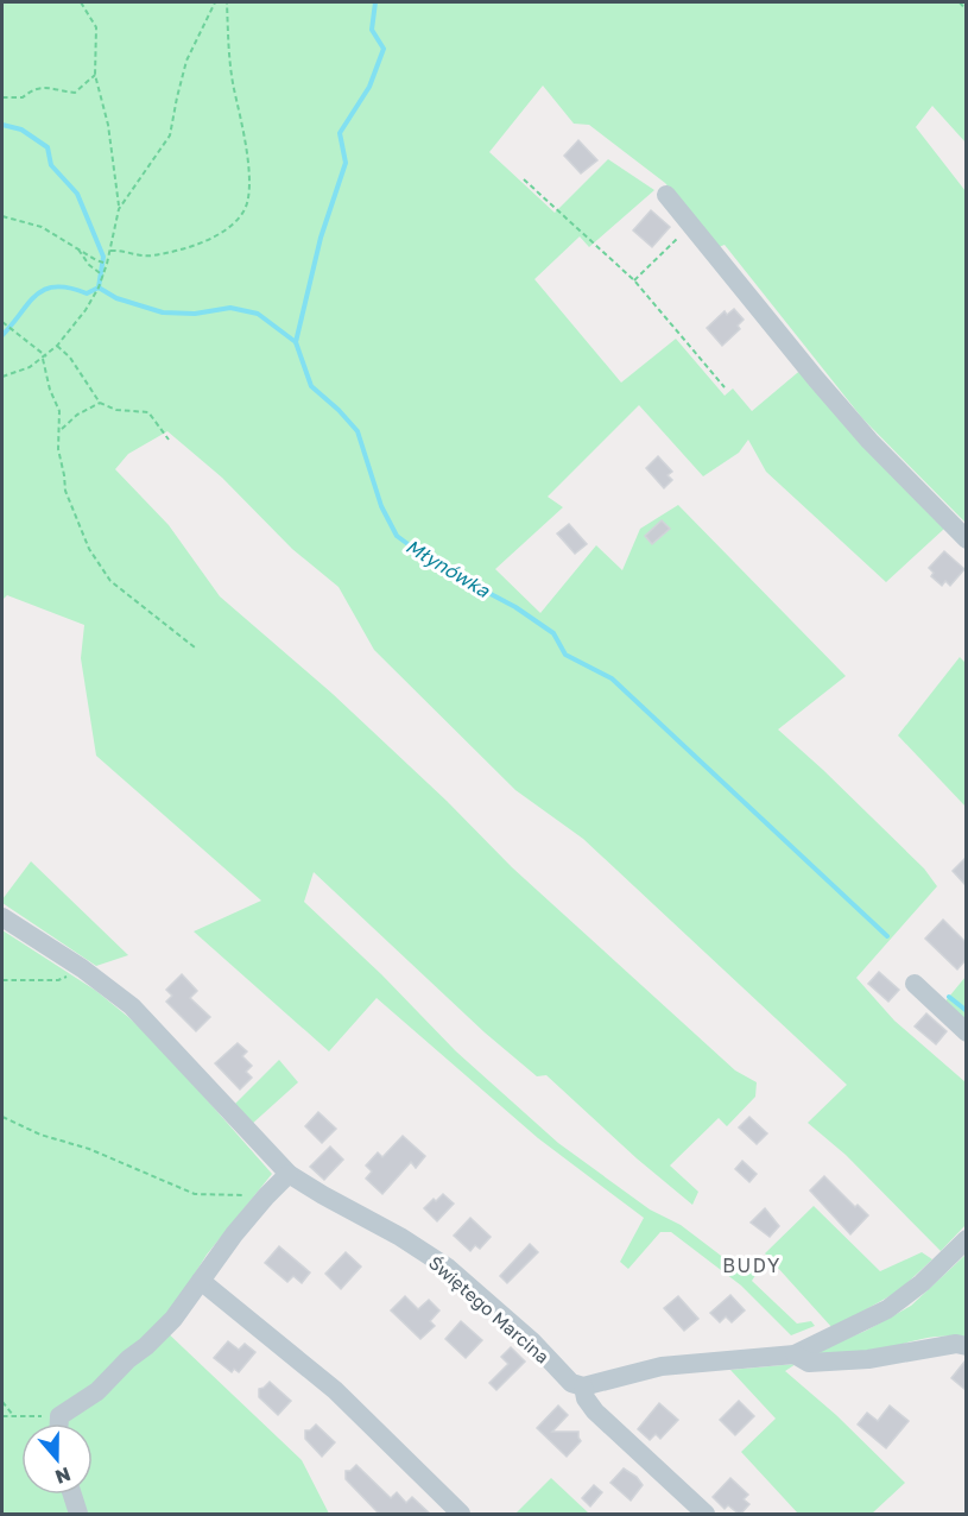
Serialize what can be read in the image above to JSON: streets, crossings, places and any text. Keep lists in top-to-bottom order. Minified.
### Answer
{"streets":{"street":["Świętego Marcina"]},"districts":["BUDY"],"water":["Młynówka"],"north":"bottom"}
